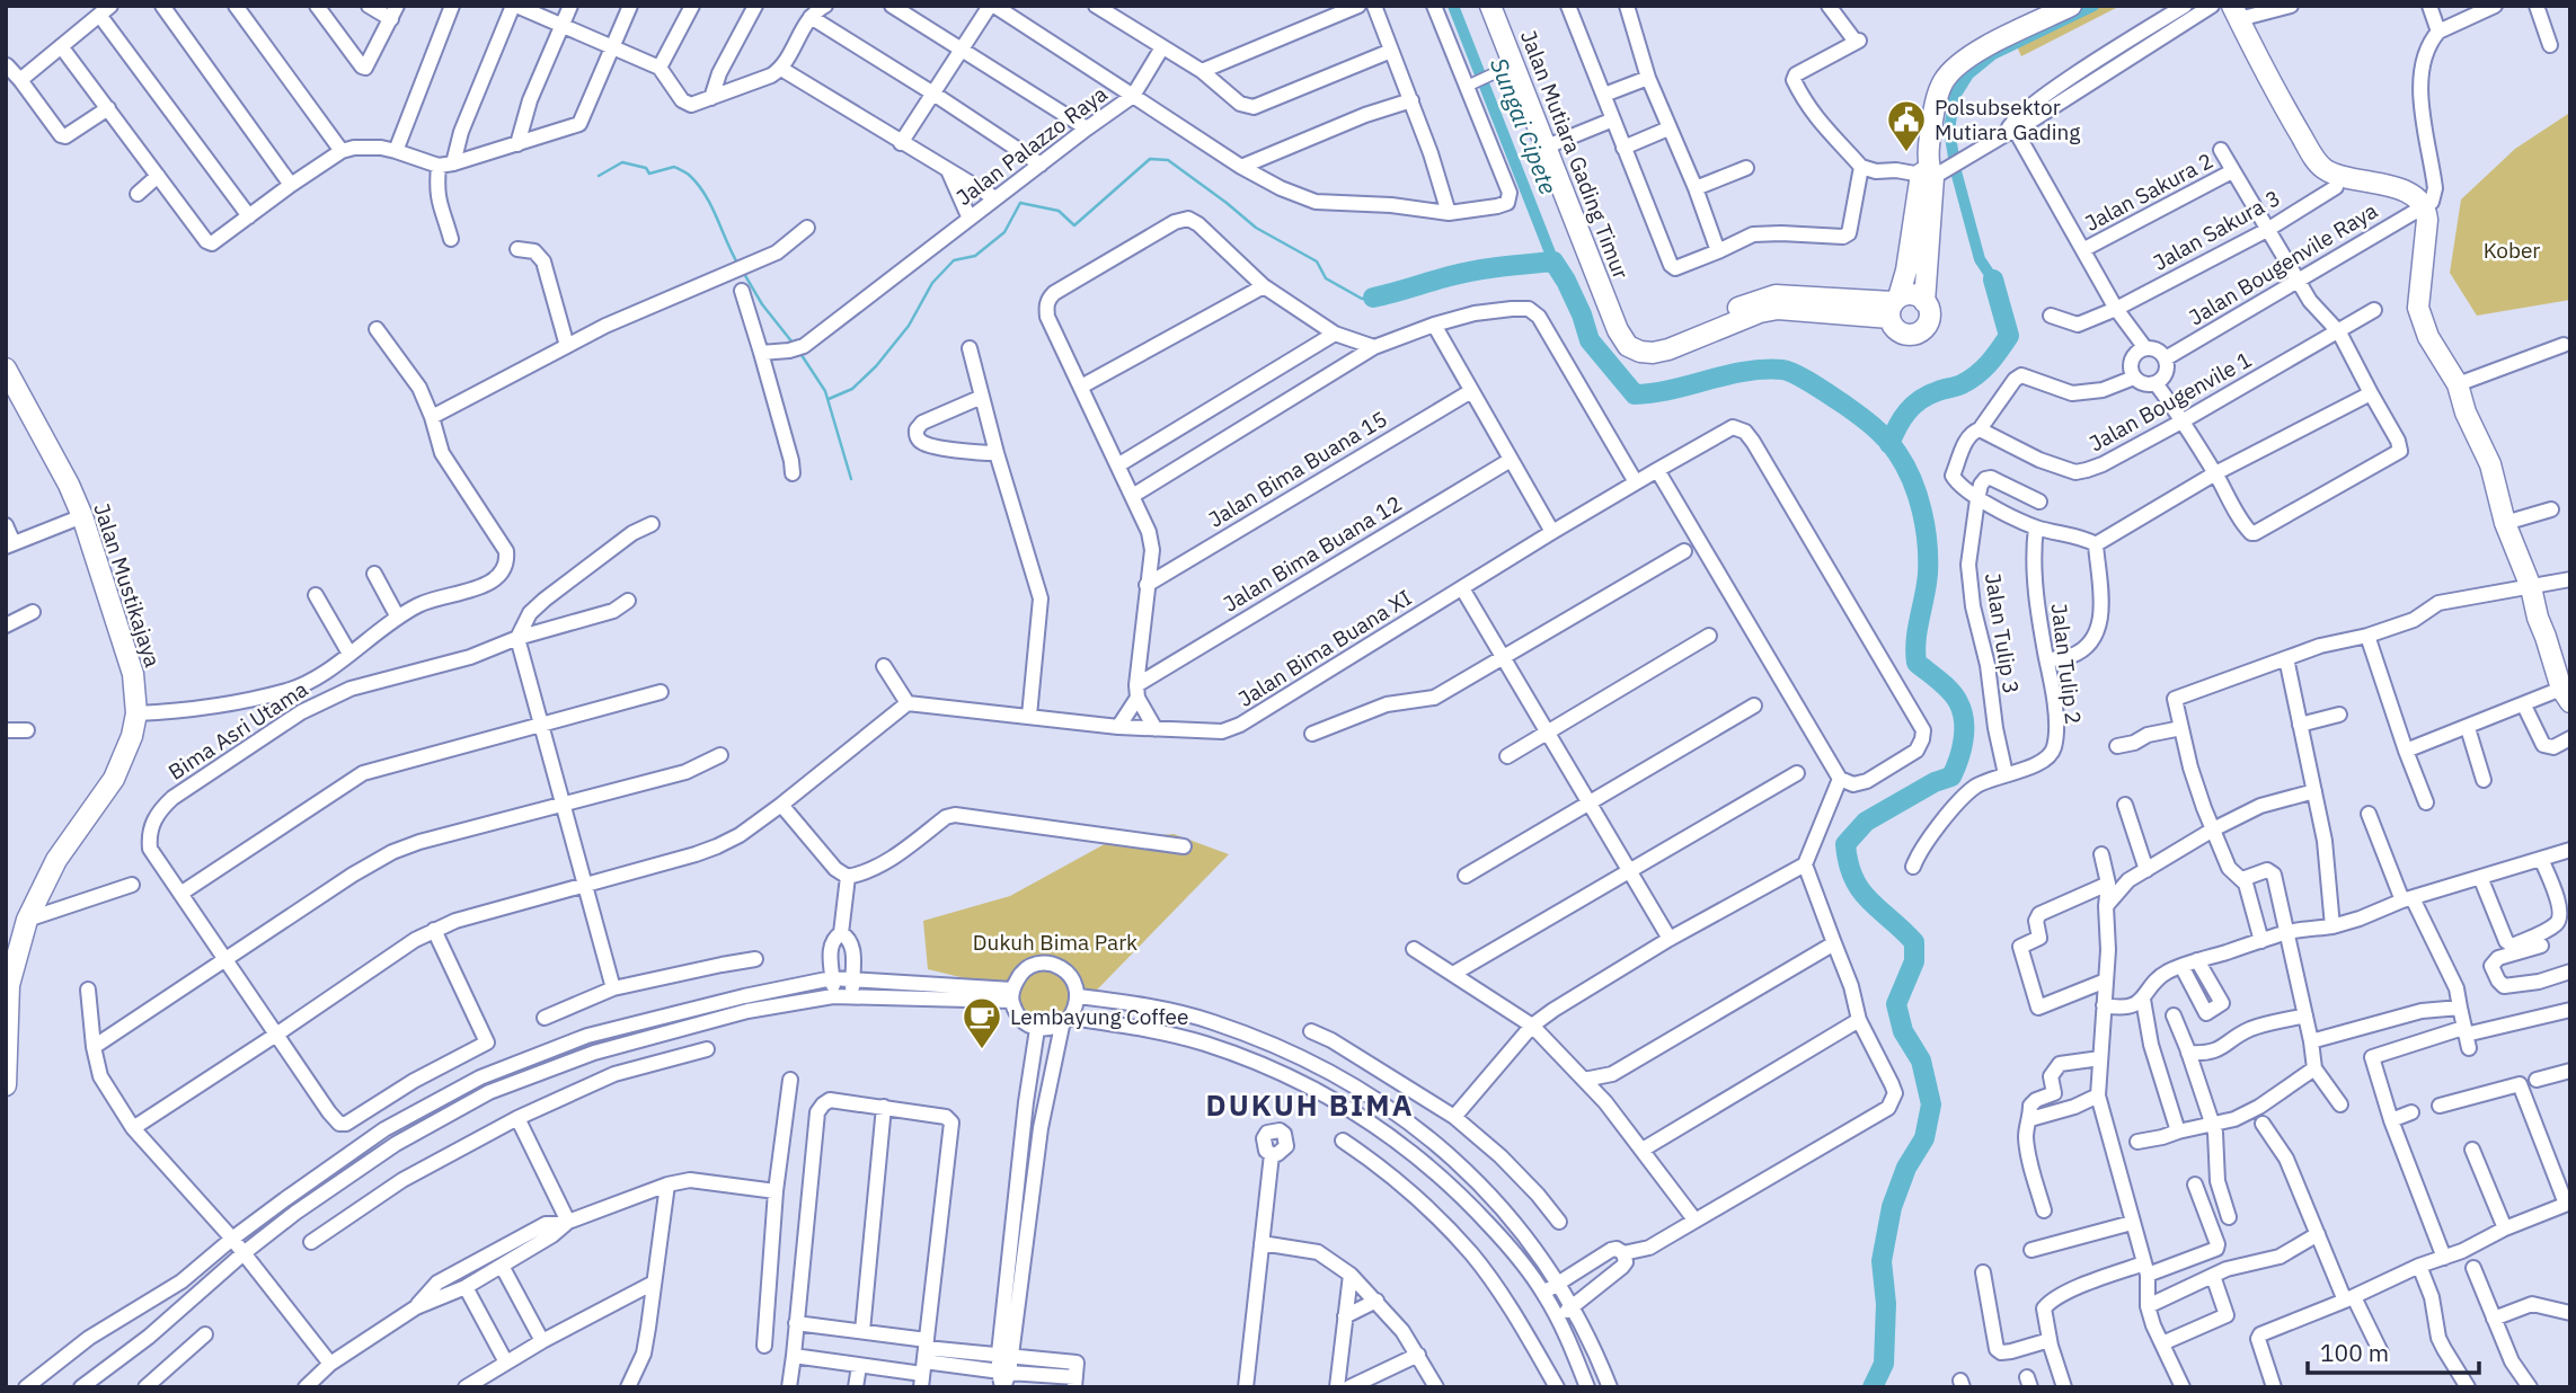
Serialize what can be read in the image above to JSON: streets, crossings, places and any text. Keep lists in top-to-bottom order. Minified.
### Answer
{"streets":{"main road":["Jalan Mutiara Gading Timur","Jalan Mustikajaya"],"street":["Jalan Palazzo Raya","Jalan Sakura 2","Jalan Sakura 3","Jalan Bougenvile Raya","Jalan Bougenvile 1","Jalan Bima Buana 15","Jalan Bima Buana 12","Jalan Tulip 3","Jalan Bima Buana XI","Jalan Tulip 2","Bima Asri Utama"]},"crossings":[["Jalan Tulip 3","Jalan Tulip 2"]],"districts":["DUKUH BIMA"],"water":["Sungai Cipete"],"parks":["Kober","Dukuh Bima Park"],"places":{"public building":["Polsubsektor Mutiara Gading"],"cafe":["Lembayung Coffee"]},"scale_bar":"100 m"}
